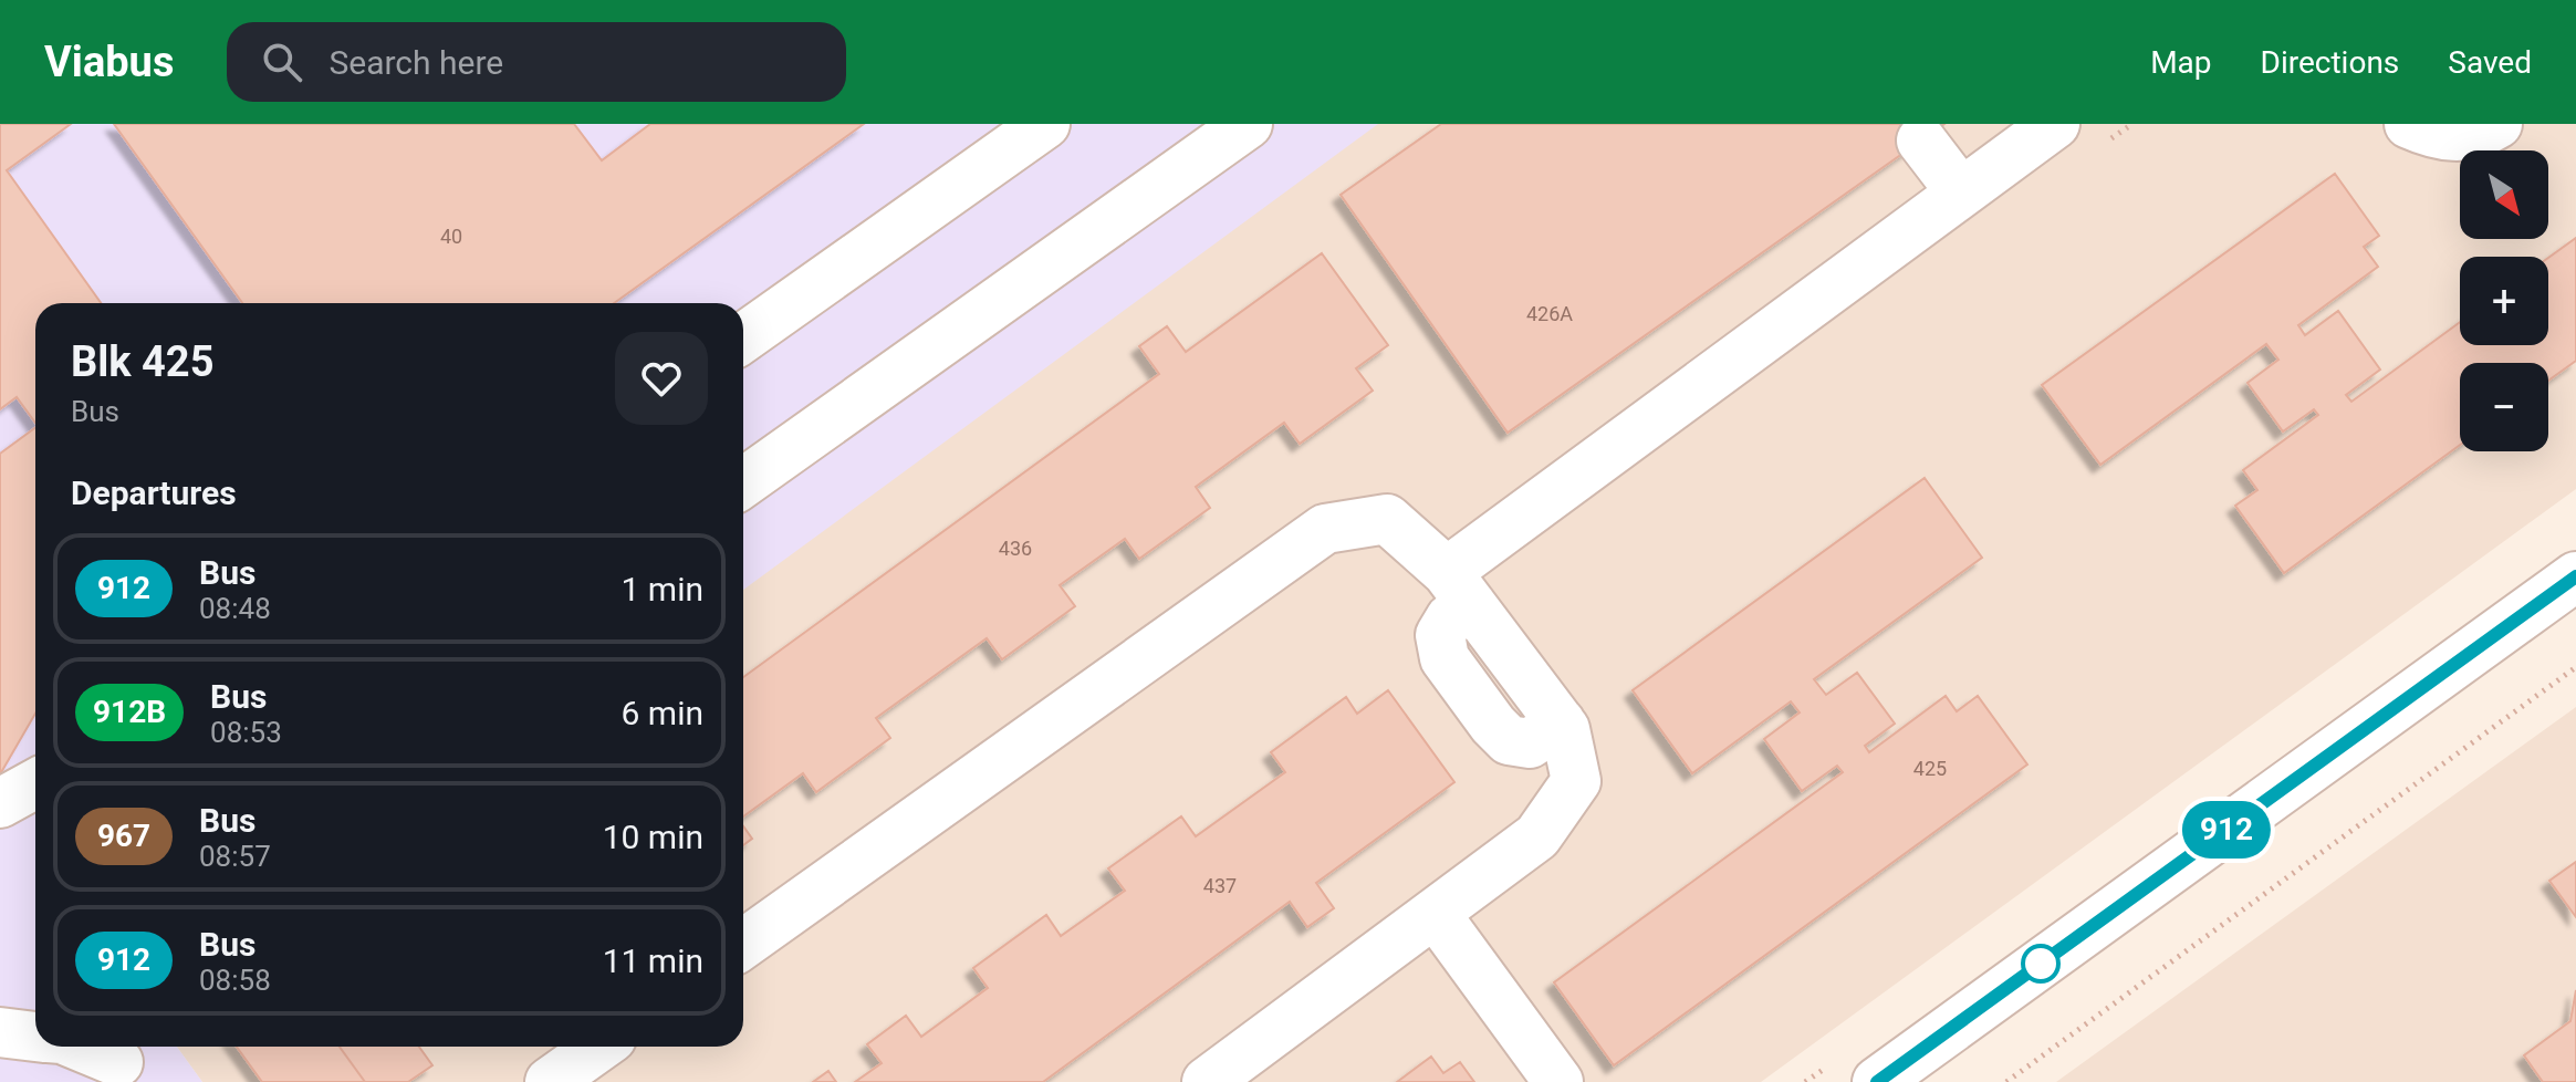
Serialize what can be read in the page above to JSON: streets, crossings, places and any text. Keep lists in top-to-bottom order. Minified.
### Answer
{"lines":["bus line 912"],"house_numbers":["40","426A","436","425","437"],"north":"bottom right","page":{"header":"Viabus","search":"Search here","nav":["Map","Directions","Saved"],"on_map":"912","map_buttons":["+","−"],"heading":[["Blk 425","Bus"],"Departures"],"list":[{"mark":"912","name":"Bus","note":"08:48","value":"1 min"},{"mark":"912B","name":"Bus","note":"08:53","value":"6 min"},{"mark":"967","name":"Bus","note":"08:57","value":"10 min"},{"mark":"912","name":"Bus","note":"08:58","value":"11 min"}]}}
